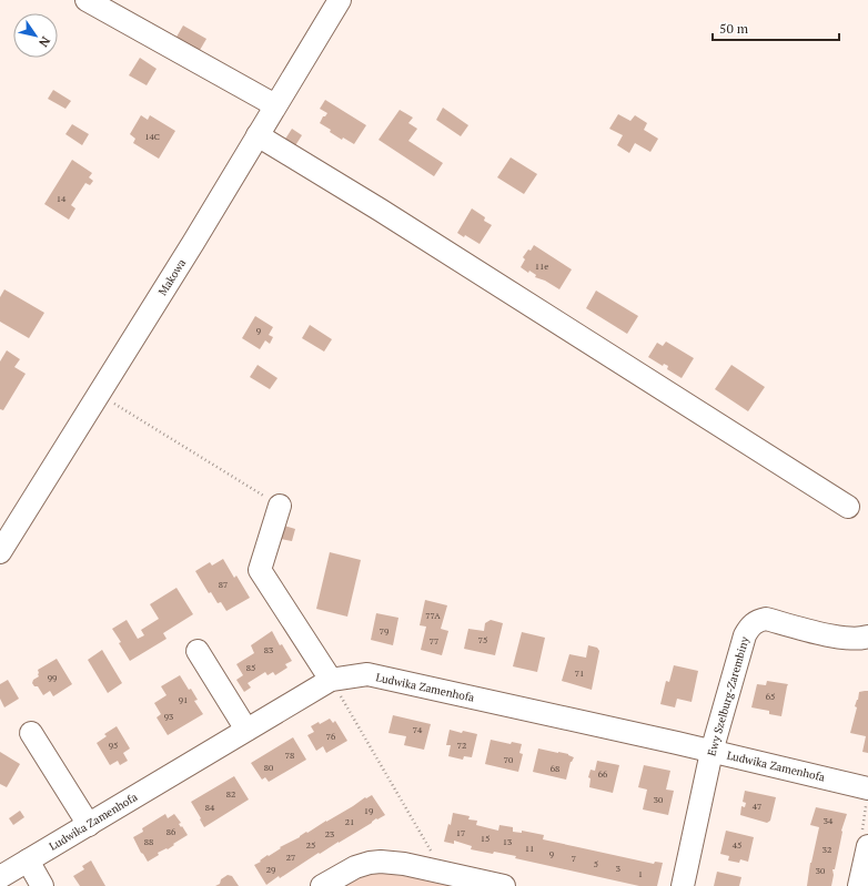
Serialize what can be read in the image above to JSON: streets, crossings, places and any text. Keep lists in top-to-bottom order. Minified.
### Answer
{"streets":{"street":["Makowa","Ludwika Zamenhofa","Ewy Szelburg-Zarembiny"]},"crossings":[["Ludwika Zamenhofa","Ewy Szelburg-Zarembiny"]],"house_numbers":["14C","14","11e","9","87","77A","79","75","77","83","85","71","99","65","91","93","74","76","95","72","78","70","80","68","66","82","30","47","84","19","34","21","86","17","23","15","88","13","25","45","11","32","9","27","7","5","3","29","30","1"],"scale_bar":"50 m","north":"bottom right"}
